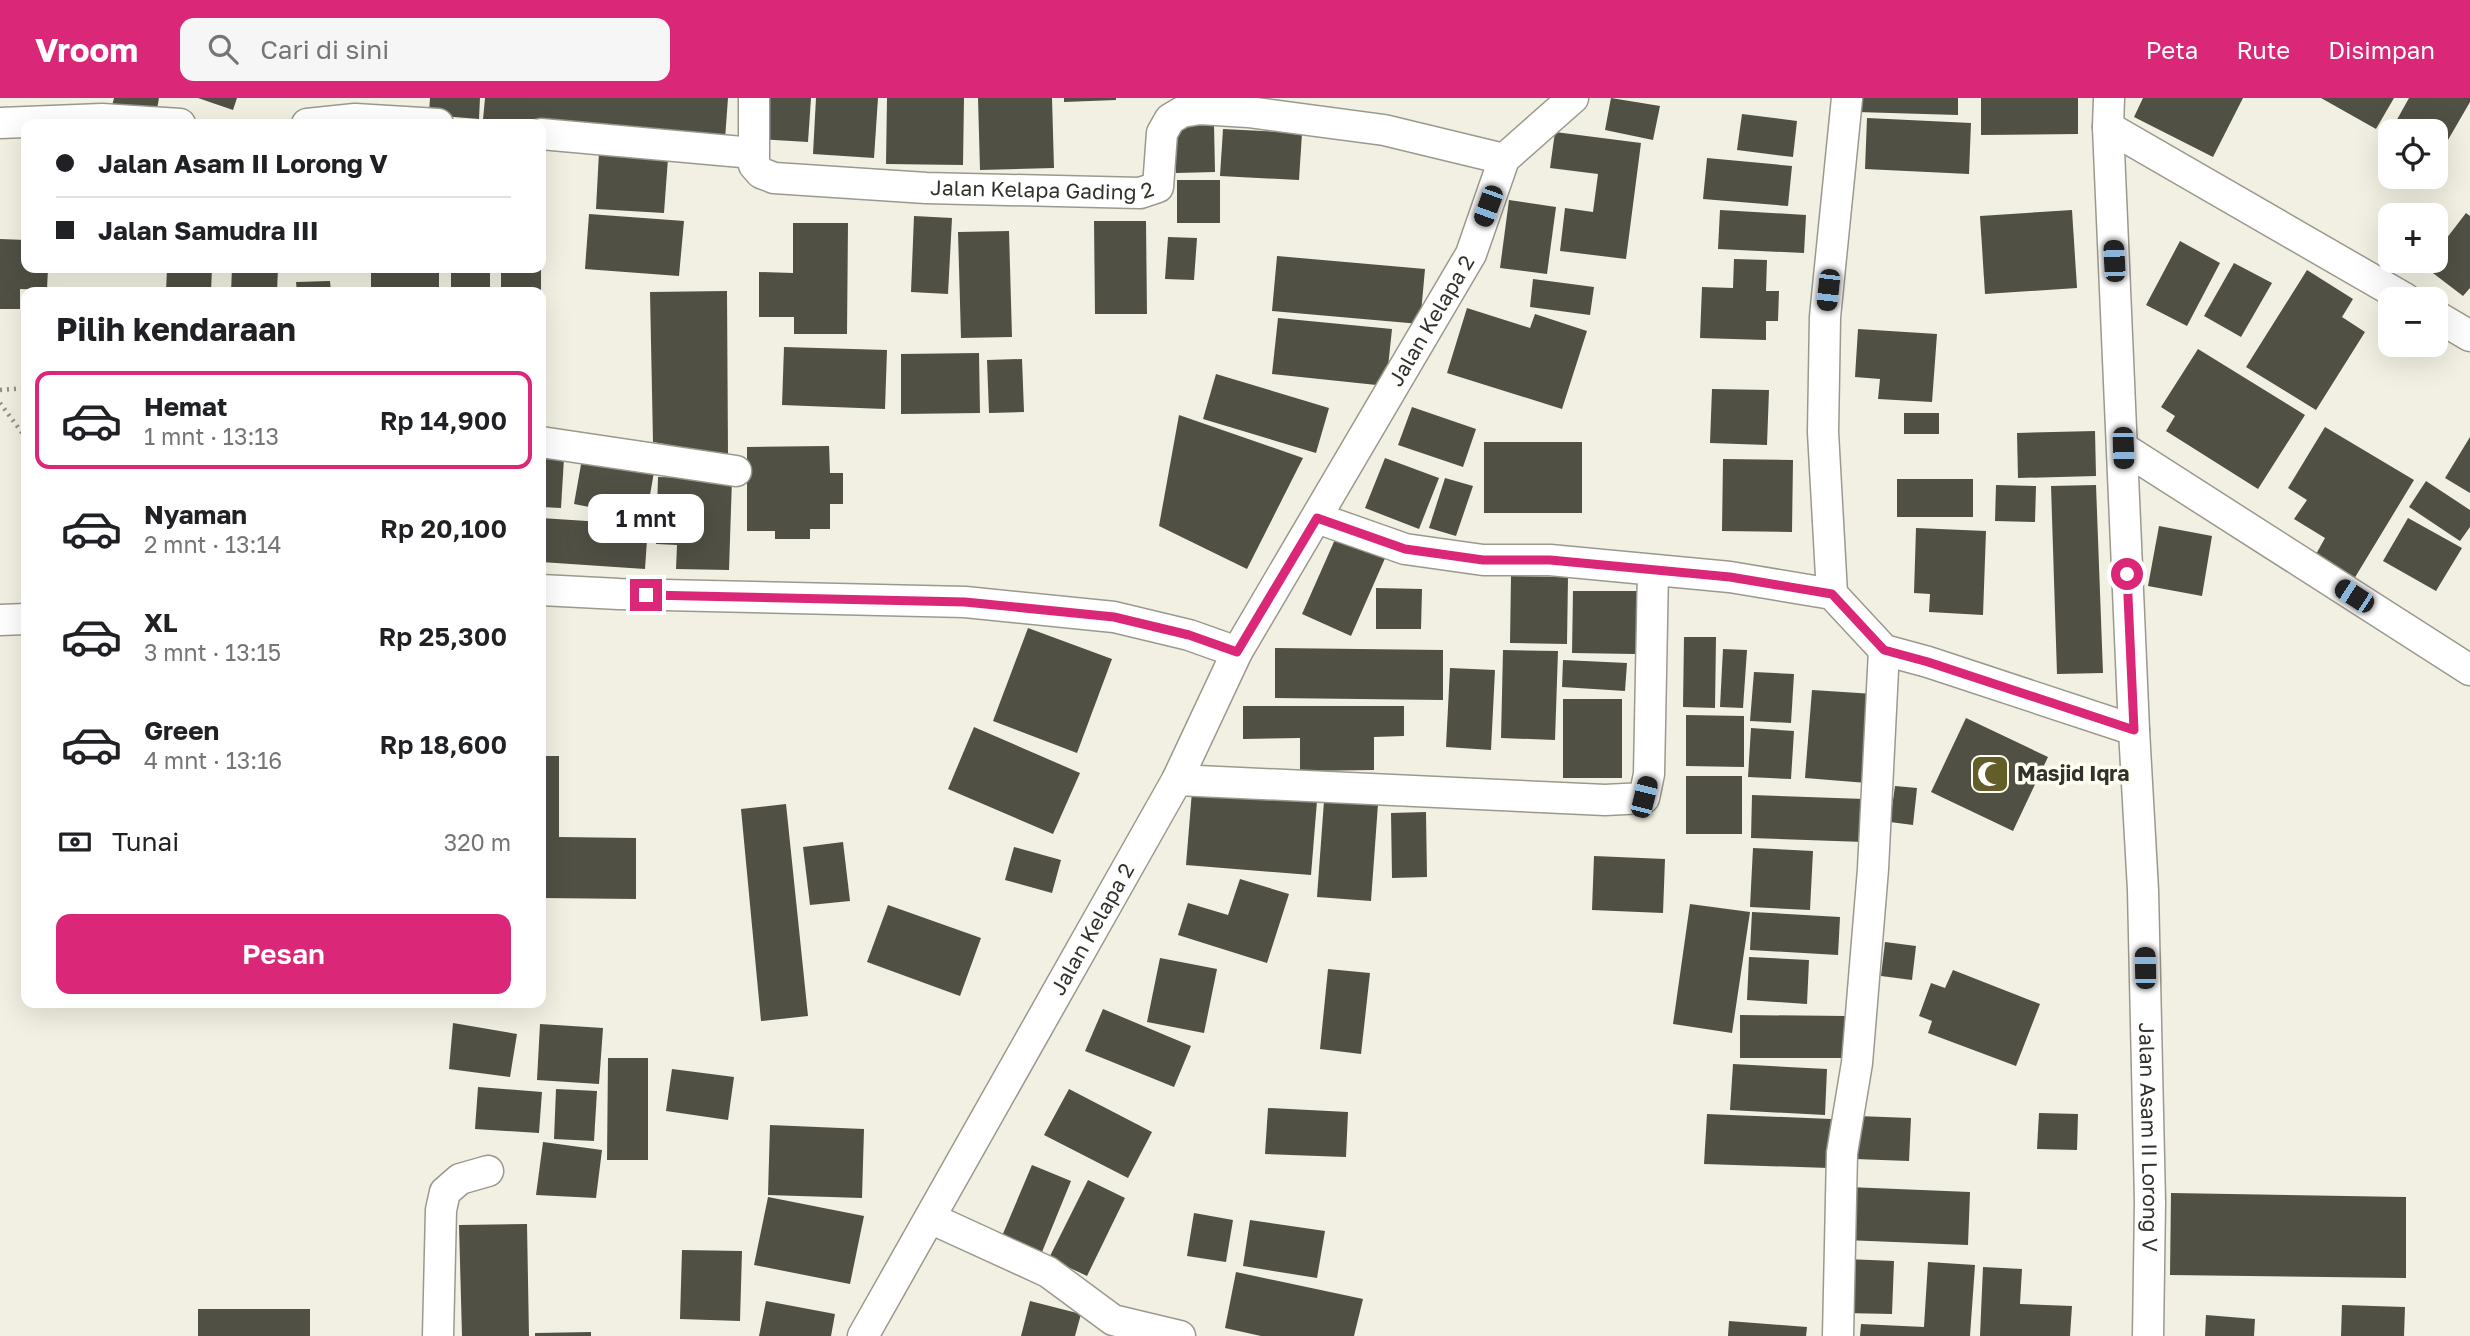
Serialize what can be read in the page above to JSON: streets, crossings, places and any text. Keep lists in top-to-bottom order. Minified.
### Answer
{"streets":{"street":["Jalan Kelapa Gading 2","Jalan Kelapa 2","Jalan Asam II Lorong V"]},"crossings":[["Jalan Kelapa Gading 2","Jalan Kelapa 2"]],"places":{"mosque":["Masjid Iqra"]},"page":{"header":"Vroom","search":"Cari di sini","nav":["Peta","Rute","Disimpan"],"map_buttons":["+","−"],"banner":["Jalan Asam II Lorong V","Jalan Samudra III"],"heading":"Pilih kendaraan","list":[{"name":"Hemat","note":"1 mnt · 13:13","value":"Rp 14,900"},{"name":"Nyaman","note":"2 mnt · 13:14","value":"Rp 20,100"},{"name":"XL","note":"3 mnt · 13:15","value":"Rp 25,300"},{"name":"Green","note":"4 mnt · 13:16","value":"Rp 18,600"}],"bubble":"1 mnt","pay":["Tunai","320 m"],"buttons":"Pesan"}}
